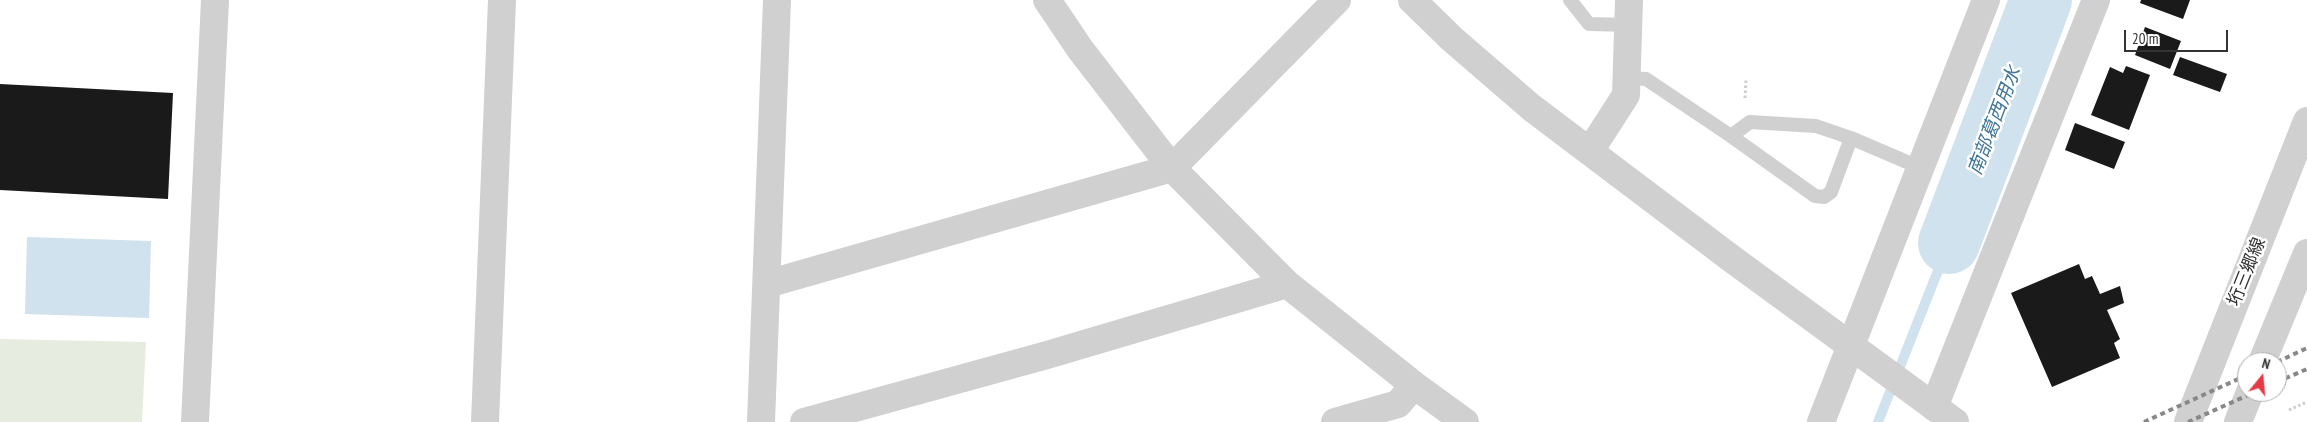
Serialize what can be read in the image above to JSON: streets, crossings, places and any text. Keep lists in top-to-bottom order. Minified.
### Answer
{"streets":{"street":["垳三郷線"]},"water":["南部葛西用水"],"scale_bar":"20 m","north":"top"}
